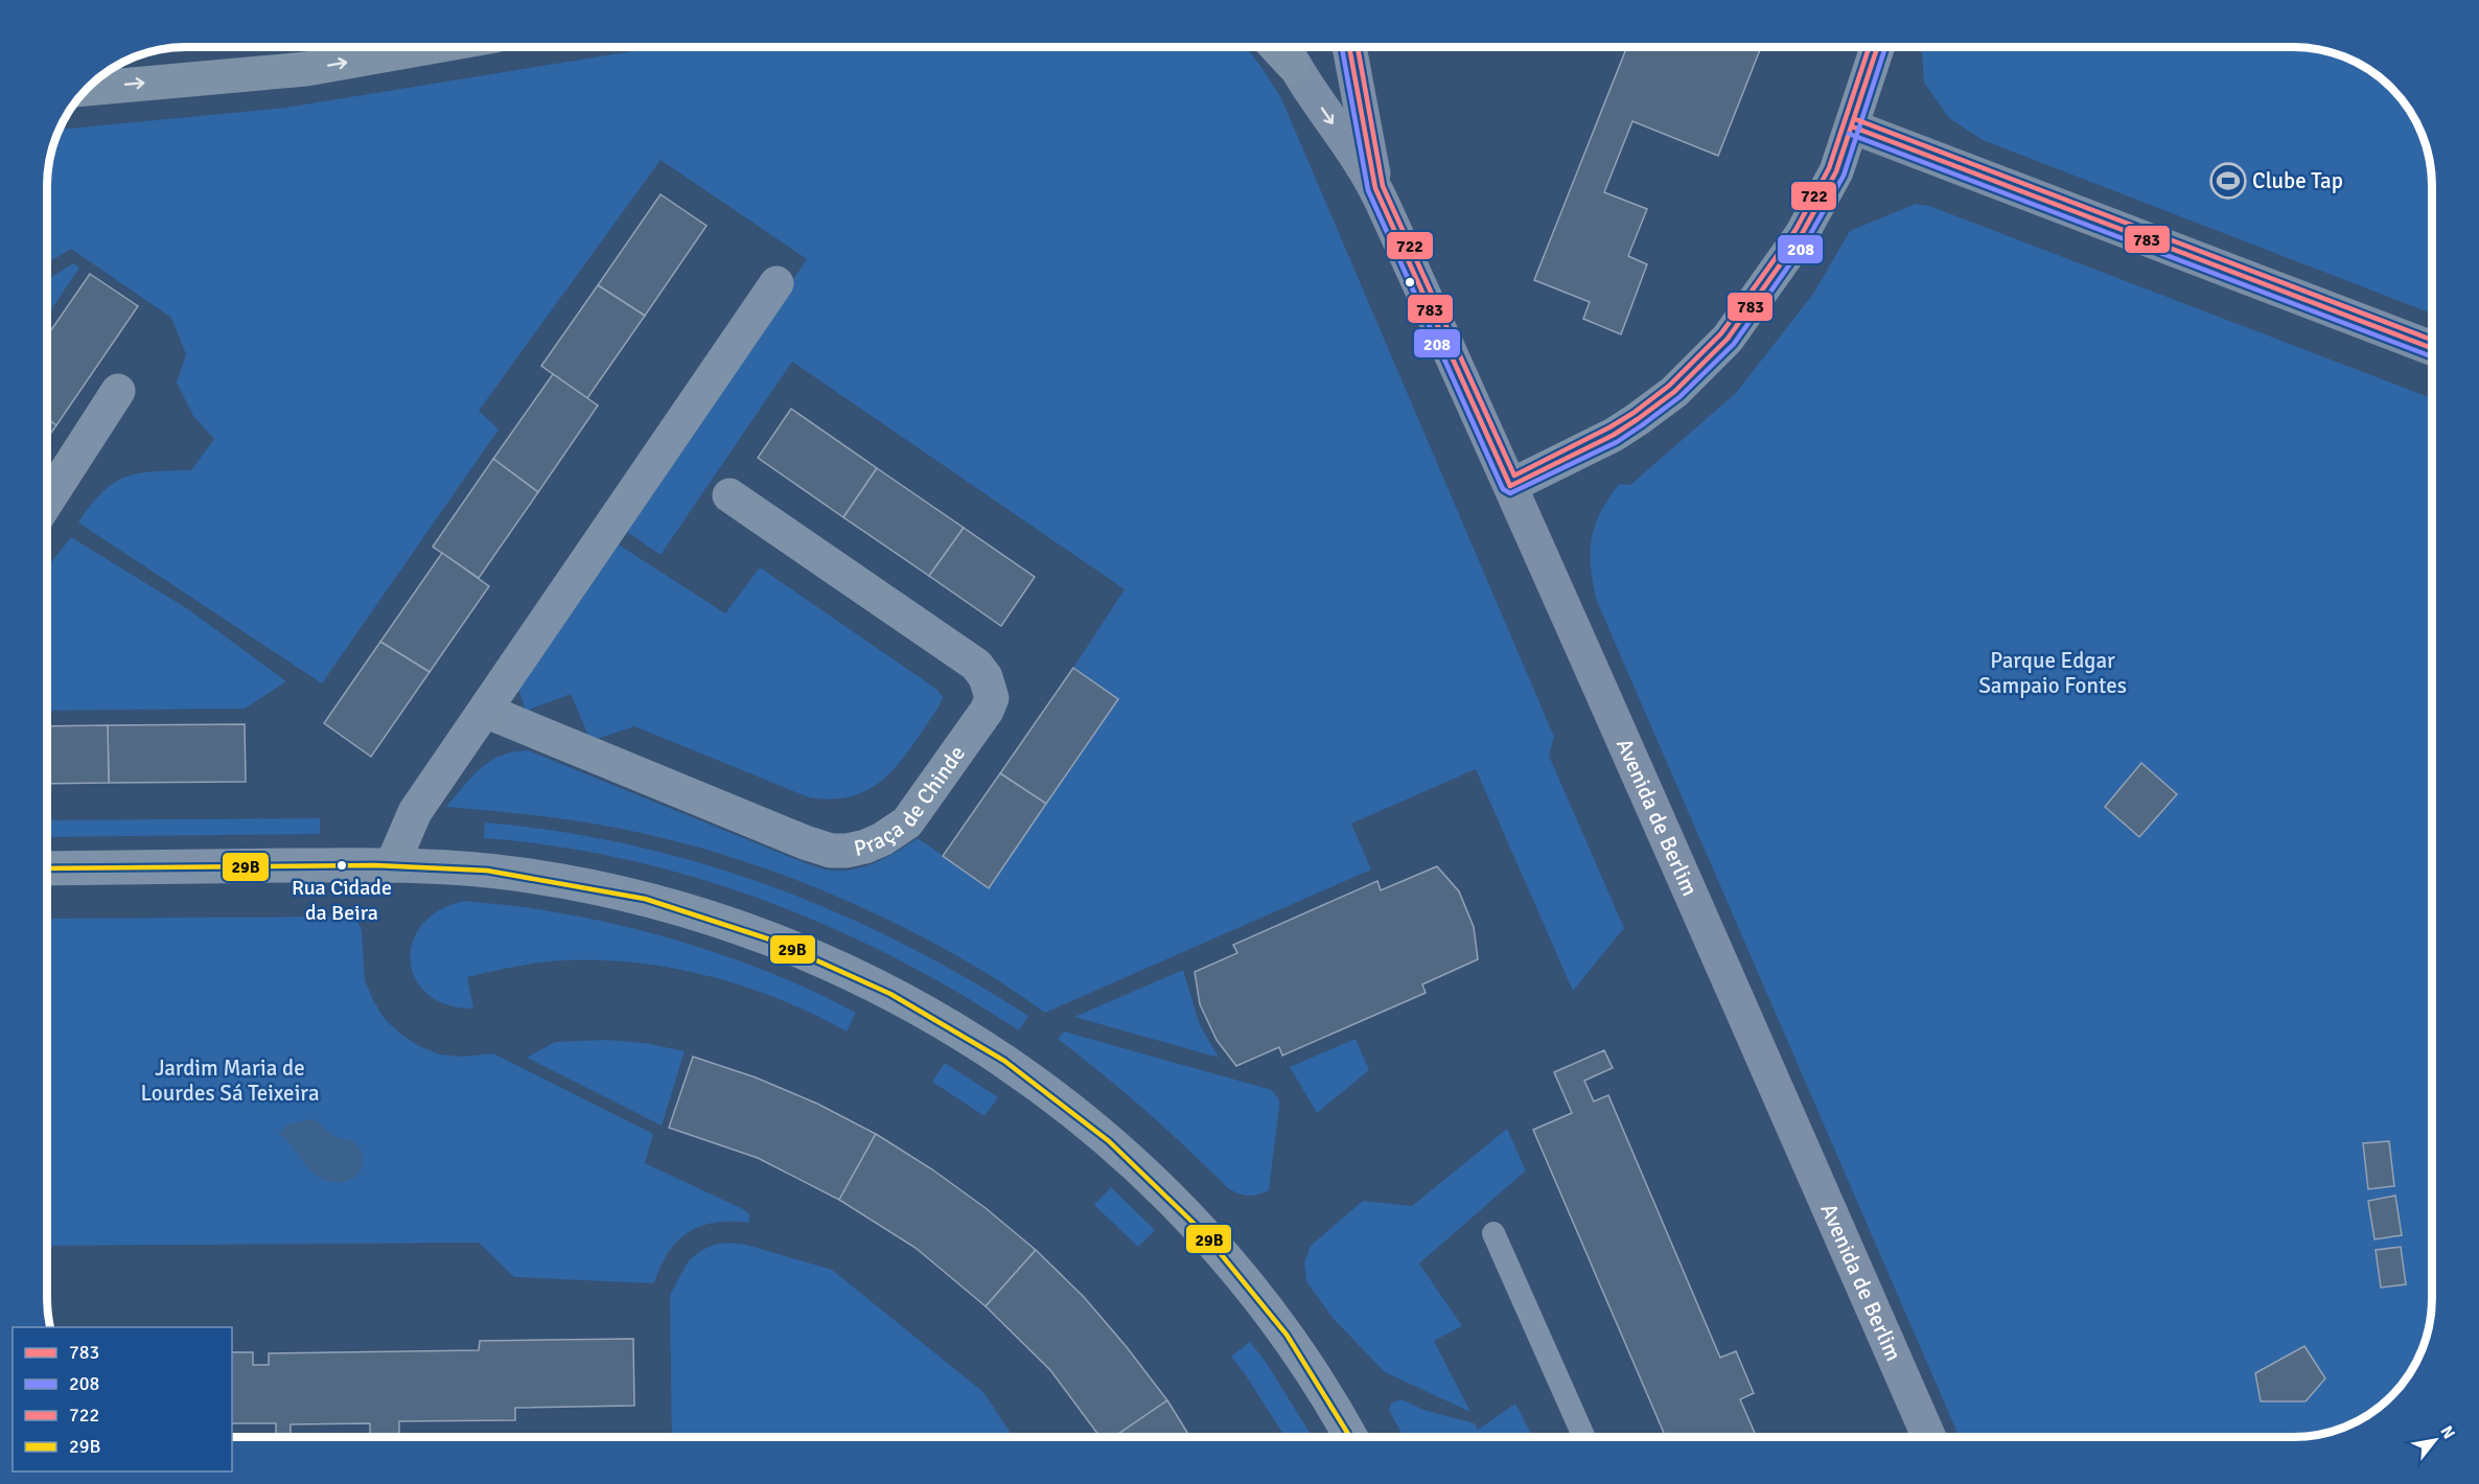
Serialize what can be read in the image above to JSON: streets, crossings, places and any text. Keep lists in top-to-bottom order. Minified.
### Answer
{"streets":{"main road":["Avenida de Berlim"],"street":["Praça de Chinde"]},"parks":["Parque Edgar Sampaio Fontes","Jardim Maria de Lourdes Sá Teixeira"],"places":{"sports":["Clube Tap"],"other":["Rua Cidade da Beira"]},"lines":["transit line 783","transit line 208","transit line 722","transit line 29B"],"legend":["783","208","722","29B"],"north":"top right"}
